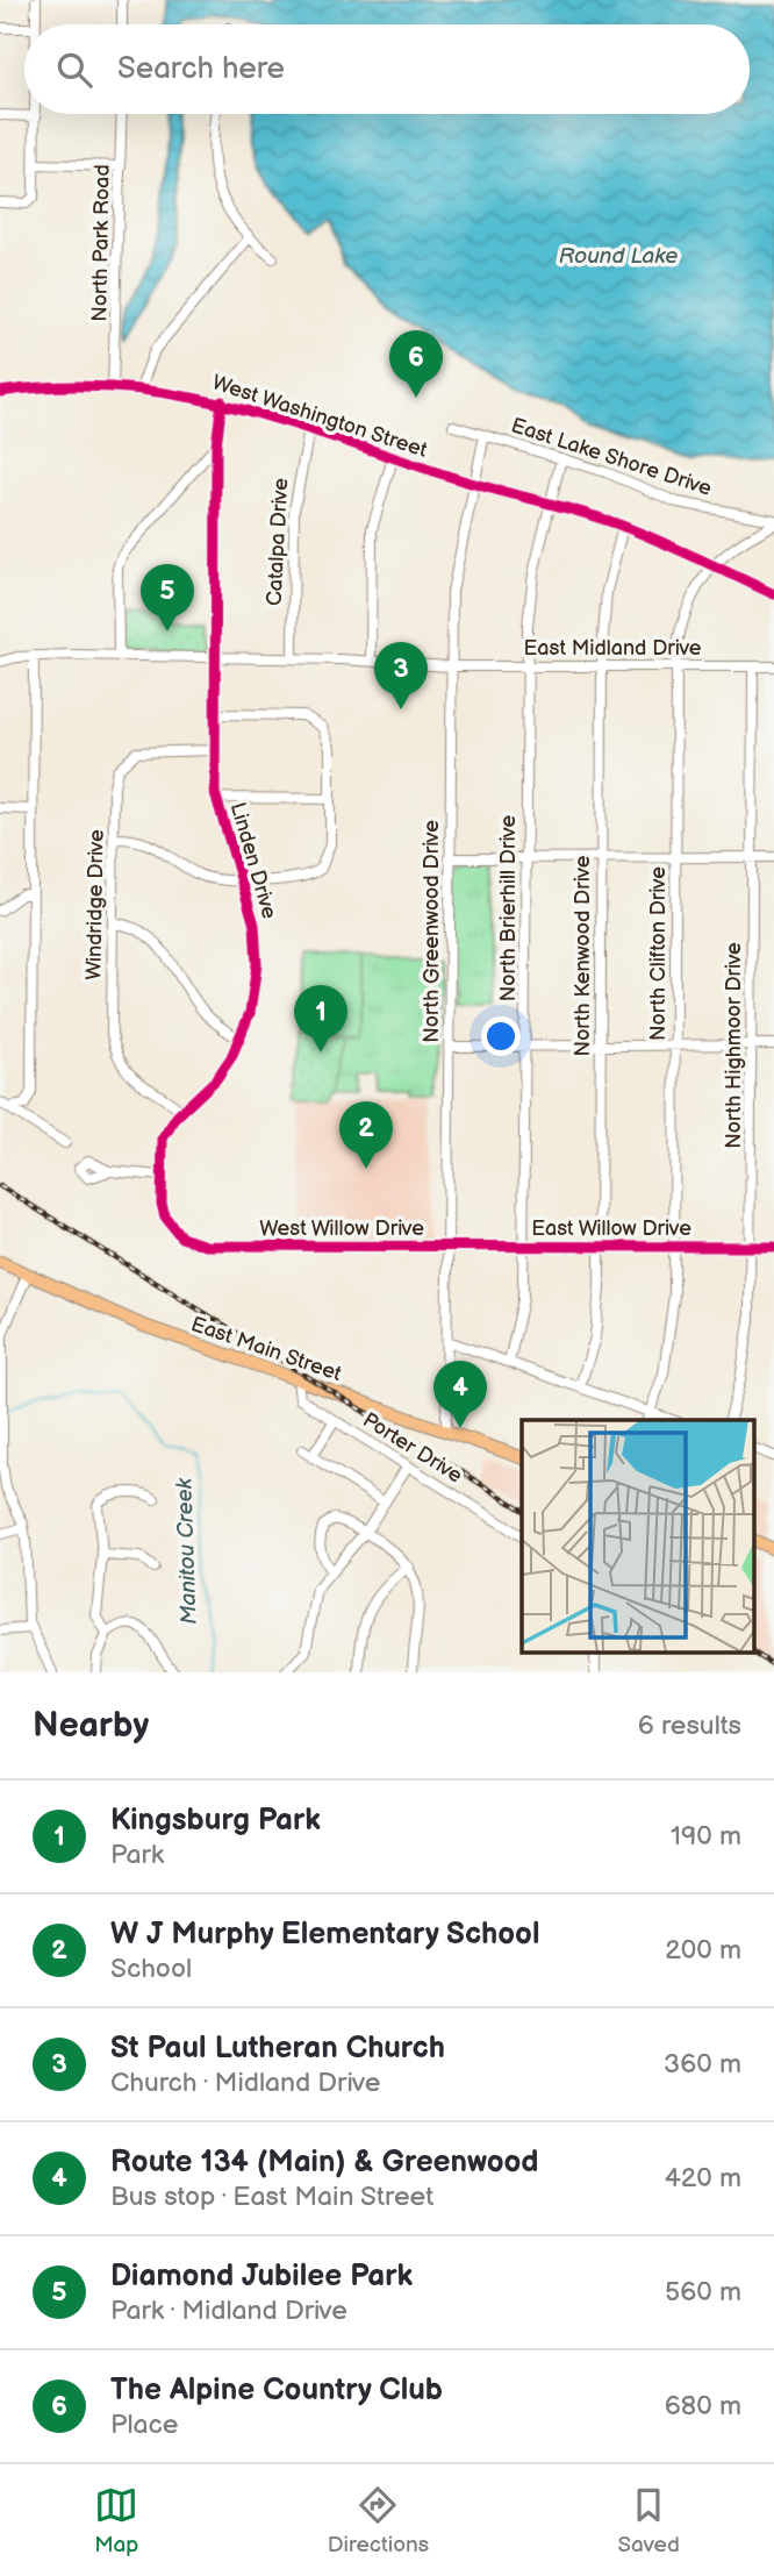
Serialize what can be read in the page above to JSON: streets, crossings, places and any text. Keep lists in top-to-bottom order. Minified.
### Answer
{"streets":{"main road":["West Washington Street","East Main Street"],"street":["North Park Road","East Lake Shore Drive","Catalpa Drive","East Midland Drive","Linden Drive","Windridge Drive","North Brierhill Drive","North Greenwood Drive","North Clifton Drive","North Kenwood Drive","North Highmoor Drive","West Willow Drive","East Willow Drive","Porter Drive"]},"crossings":[["North Park Road","West Washington Street"],["West Washington Street","Catalpa Drive"],["West Washington Street","Linden Drive"],["West Washington Street","North Brierhill Drive"],["West Washington Street","North Greenwood Drive"],["West Washington Street","North Clifton Drive"],["West Washington Street","North Kenwood Drive"],["East Lake Shore Drive","North Brierhill Drive"],["East Lake Shore Drive","North Greenwood Drive"],["East Lake Shore Drive","North Clifton Drive"],["Catalpa Drive","East Midland Drive"],["East Midland Drive","Linden Drive"],["East Midland Drive","North Brierhill Drive"],["East Midland Drive","North Greenwood Drive"],["East Midland Drive","North Clifton Drive"],["East Midland Drive","North Kenwood Drive"],["East Midland Drive","North Highmoor Drive"],["Linden Drive","Windridge Drive"],["Linden Drive","West Willow Drive"],["North Brierhill Drive","East Willow Drive"],["North Greenwood Drive","West Willow Drive"],["North Greenwood Drive","East Willow Drive"],["North Greenwood Drive","East Main Street"],["North Clifton Drive","East Willow Drive"],["North Kenwood Drive","East Willow Drive"],["North Highmoor Drive","East Willow Drive"],["West Willow Drive","East Willow Drive"],["East Main Street","Porter Drive"]],"water":["Round Lake","Manitou Creek"],"page":{"search":"Search here","pins":["6","5","3","1","2","4"],"heading":["Nearby","6 results"],"list":[{"mark":"1","name":"Kingsburg Park","note":"Park","value":"190 m"},{"mark":"2","name":"W J Murphy Elementary School","note":"School","value":"200 m"},{"mark":"3","name":"St Paul Lutheran Church","note":"Church · Midland Drive","value":"360 m"},{"mark":"4","name":"Route 134 (Main) & Greenwood","note":"Bus stop · East Main Street","value":"420 m"},{"mark":"5","name":"Diamond Jubilee Park","note":"Park · Midland Drive","value":"560 m"},{"mark":"6","name":"The Alpine Country Club","note":"Place","value":"680 m"}],"nav":["Map","Directions","Saved"]}}
